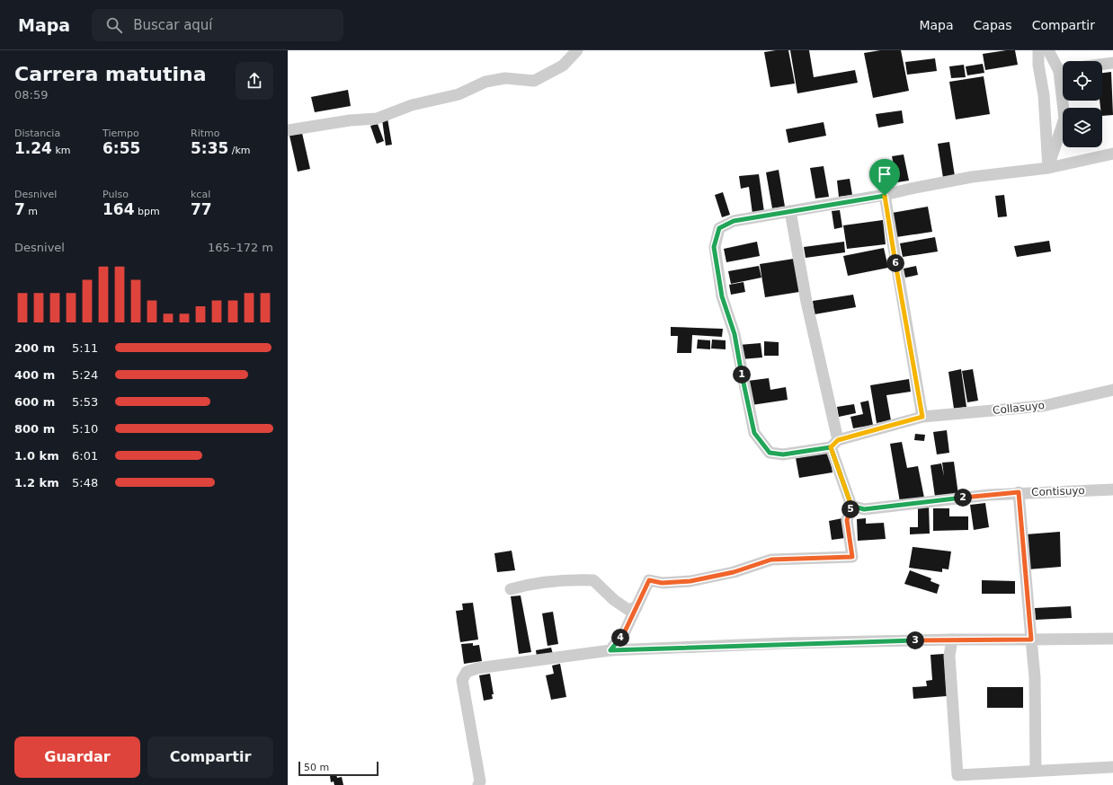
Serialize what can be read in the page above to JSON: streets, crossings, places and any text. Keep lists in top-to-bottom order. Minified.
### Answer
{"streets":{"street":["Collasuyo","Contisuyo"]},"scale_bar":"50 m","page":{"header":"Mapa","search":"Buscar aquí","nav":["Mapa","Capas","Compartir"],"heading":["Carrera matutina","08:59"],"stats":[["Distancia","1.24 km"],["Tiempo","6:55"],["Ritmo","5:35 /km"],["Desnivel","7 m"],["Pulso","164 bpm"],["kcal","77"]],"chart":["Desnivel","165–172 m"],"pins":["6","1","2","5","4","3"],"list":[{"name":"200 m","note":"5:11"},{"name":"400 m","note":"5:24"},{"name":"600 m","note":"5:53"},{"name":"800 m","note":"5:10"},{"name":"1.0 km","note":"6:01"},{"name":"1.2 km","note":"5:48"}],"buttons":["Guardar","Compartir"],"scale":"50 m"}}
